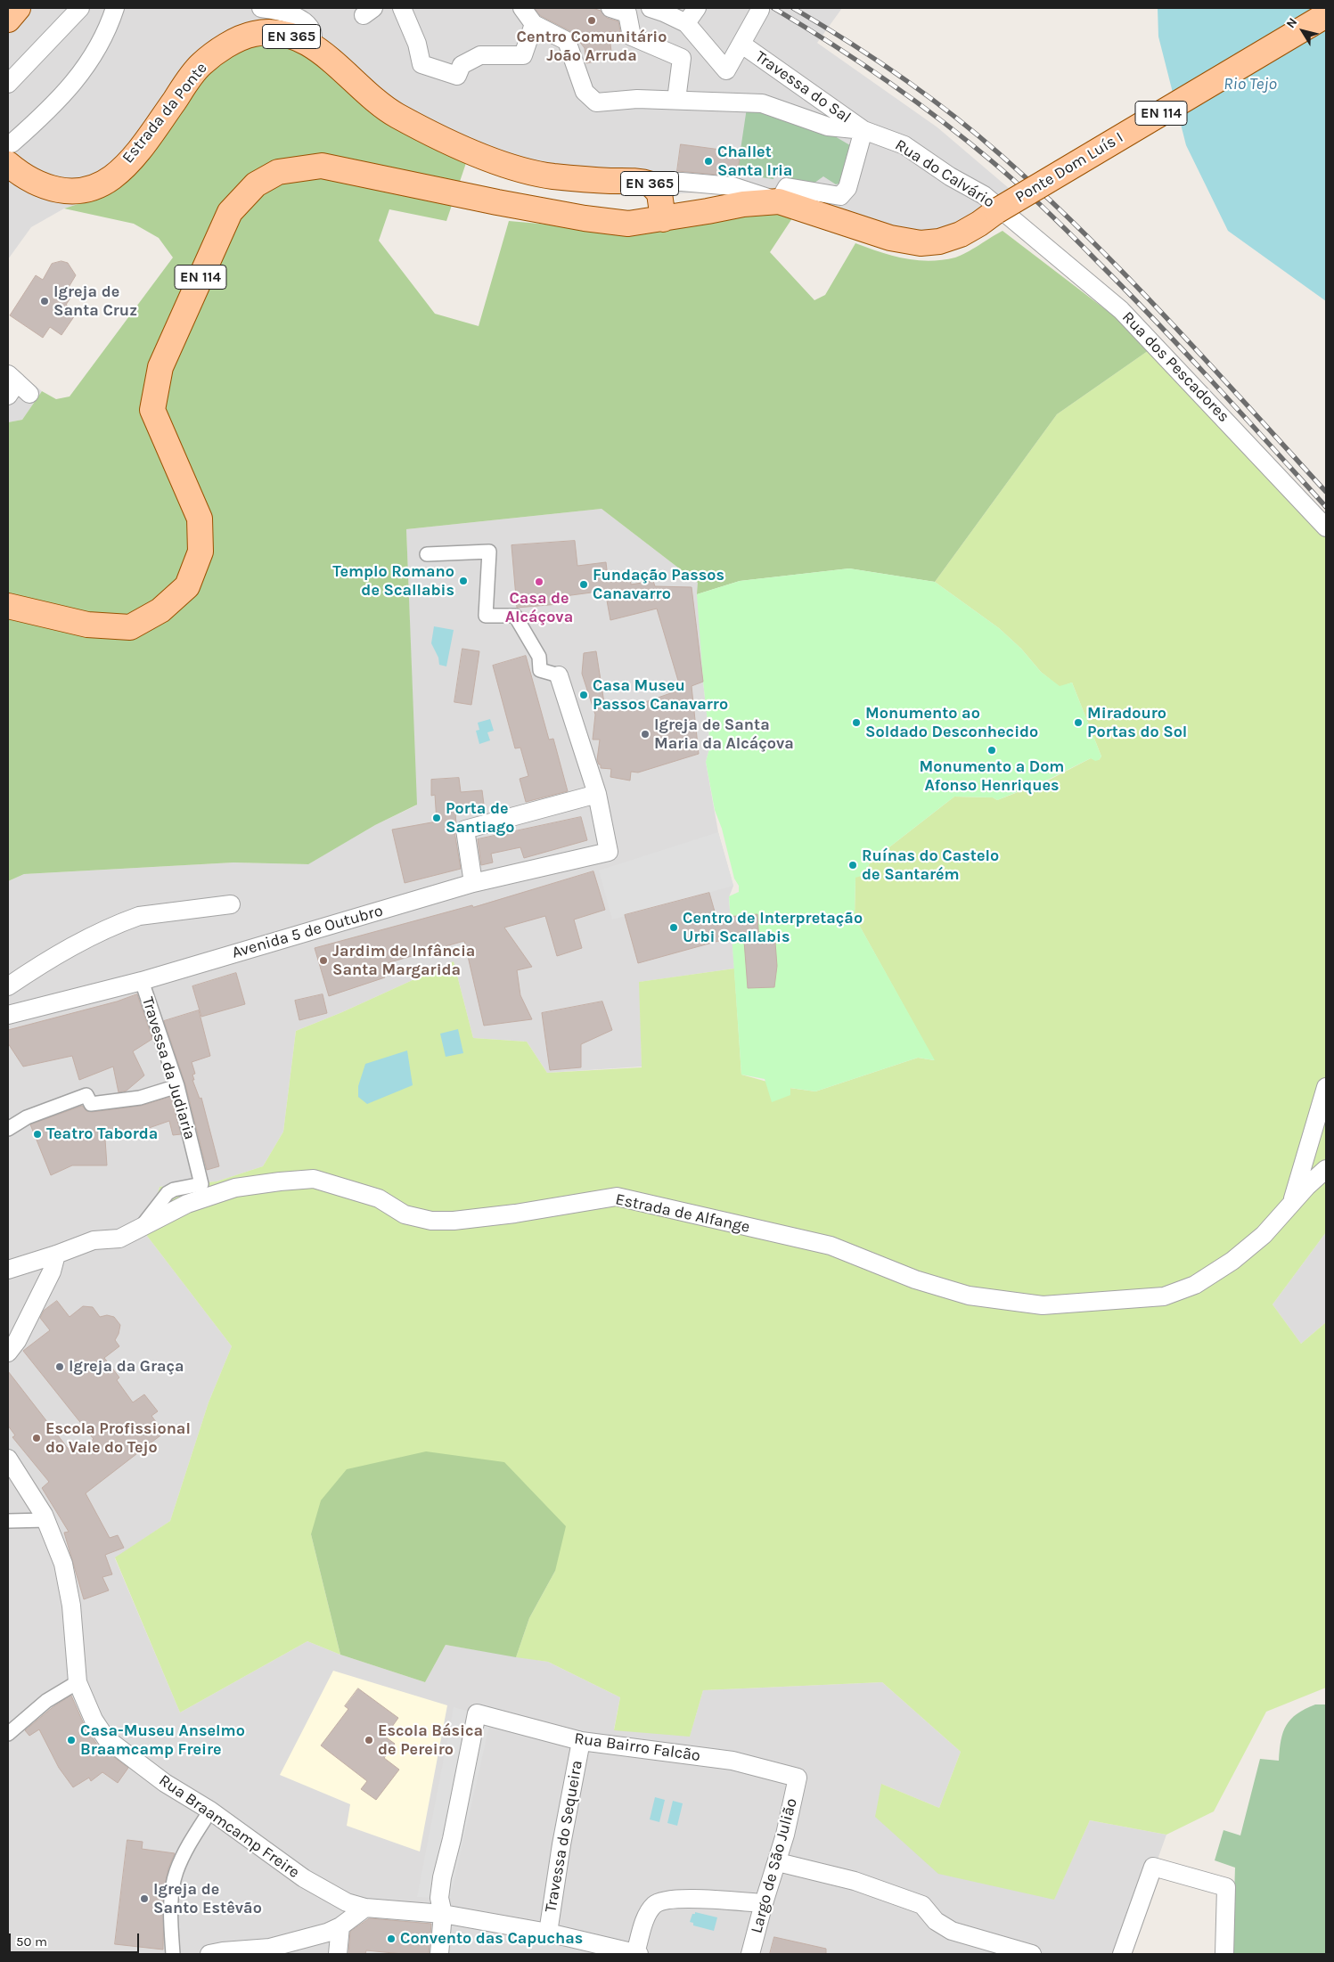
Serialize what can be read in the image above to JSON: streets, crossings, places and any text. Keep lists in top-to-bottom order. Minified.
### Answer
{"streets":{"main road":["EN 365","Estrada da Ponte","EN 114","Ponte Dom Luís I"],"street":["Travessa do Sal","Rua do Calvário","Rua dos Pescadores","Avenida 5 de Outubro","Travessa da Judiaria","Estrada de Alfange","Rua Bairro Falcão","Rua Braamcamp Freire","Travessa do Sequeira","Largo de São Julião"]},"crossings":[["EN 365","Estrada da Ponte"],["EN 365","EN 114"],["Travessa do Sal","Rua do Calvário"],["EN 114","Ponte Dom Luís I"],["EN 114","Rua do Calvário"],["EN 114","Rua dos Pescadores"],["Ponte Dom Luís I","Rua do Calvário"],["Ponte Dom Luís I","Rua dos Pescadores"],["Rua do Calvário","Rua dos Pescadores"],["Avenida 5 de Outubro","Travessa da Judiaria"],["Travessa da Judiaria","Estrada de Alfange"],["Rua Bairro Falcão","Rua Braamcamp Freire"],["Rua Bairro Falcão","Travessa do Sequeira"],["Rua Bairro Falcão","Largo de São Julião"],["Rua Braamcamp Freire","Travessa do Sequeira"]],"water":["Rio Tejo"],"places":["Centro Comunitário João Arruda","Challet Santa Iria","Igreja de Santa Cruz","Templo Romano de Scallabis","Casa de Alcáçova","Fundação Passos Canavarro","Casa Museu Passos Canavarro","Monumento ao Soldado Desconhecido","Miradouro Portas do Sol","Igreja de Santa Maria da Alcáçova","Monumento a Dom Afonso Henriques","Porta de Santiago","Ruínas do Castelo de Santarém","Centro de Interpretação Urbi Scallabis","Jardim de Infância Santa Margarida","Teatro Taborda","Igreja da Graça","Escola Profissional do Vale do Tejo","Casa-Museu Anselmo Braamcamp Freire","Escola Básica de Pereiro","Igreja de Santo Estêvão","Convento das Capuchas"],"scale_bar":"50 m","north":"top left"}
